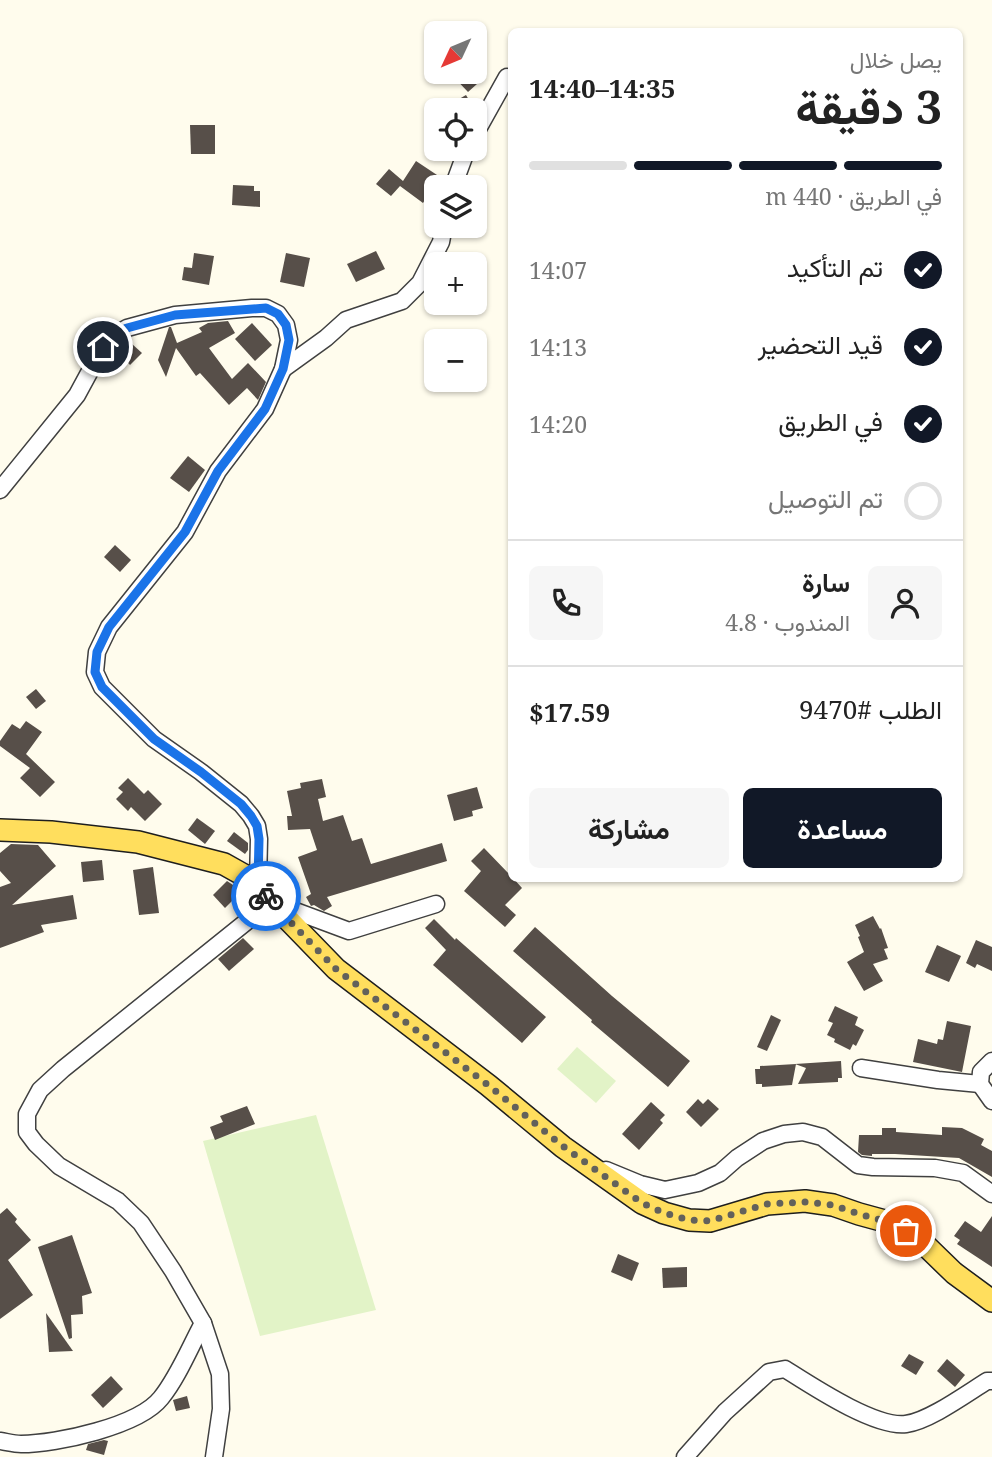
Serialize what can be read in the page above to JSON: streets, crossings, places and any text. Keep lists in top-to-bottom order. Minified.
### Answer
{"north":"bottom left","page":{"map_buttons":["+","−"],"heading":["3 دقيقة","يصل خلال","14:35–14:40"],"panel":["سارة","المندوب · 4.8","الطلب #9470","$17.59"],"bar":"في الطريق · 440 m","list":[["تم التأكيد","14:07"],["قيد التحضير","14:13"],["في الطريق","14:20"],"تم التوصيل"],"buttons":["مساعدة","مشاركة"]}}
